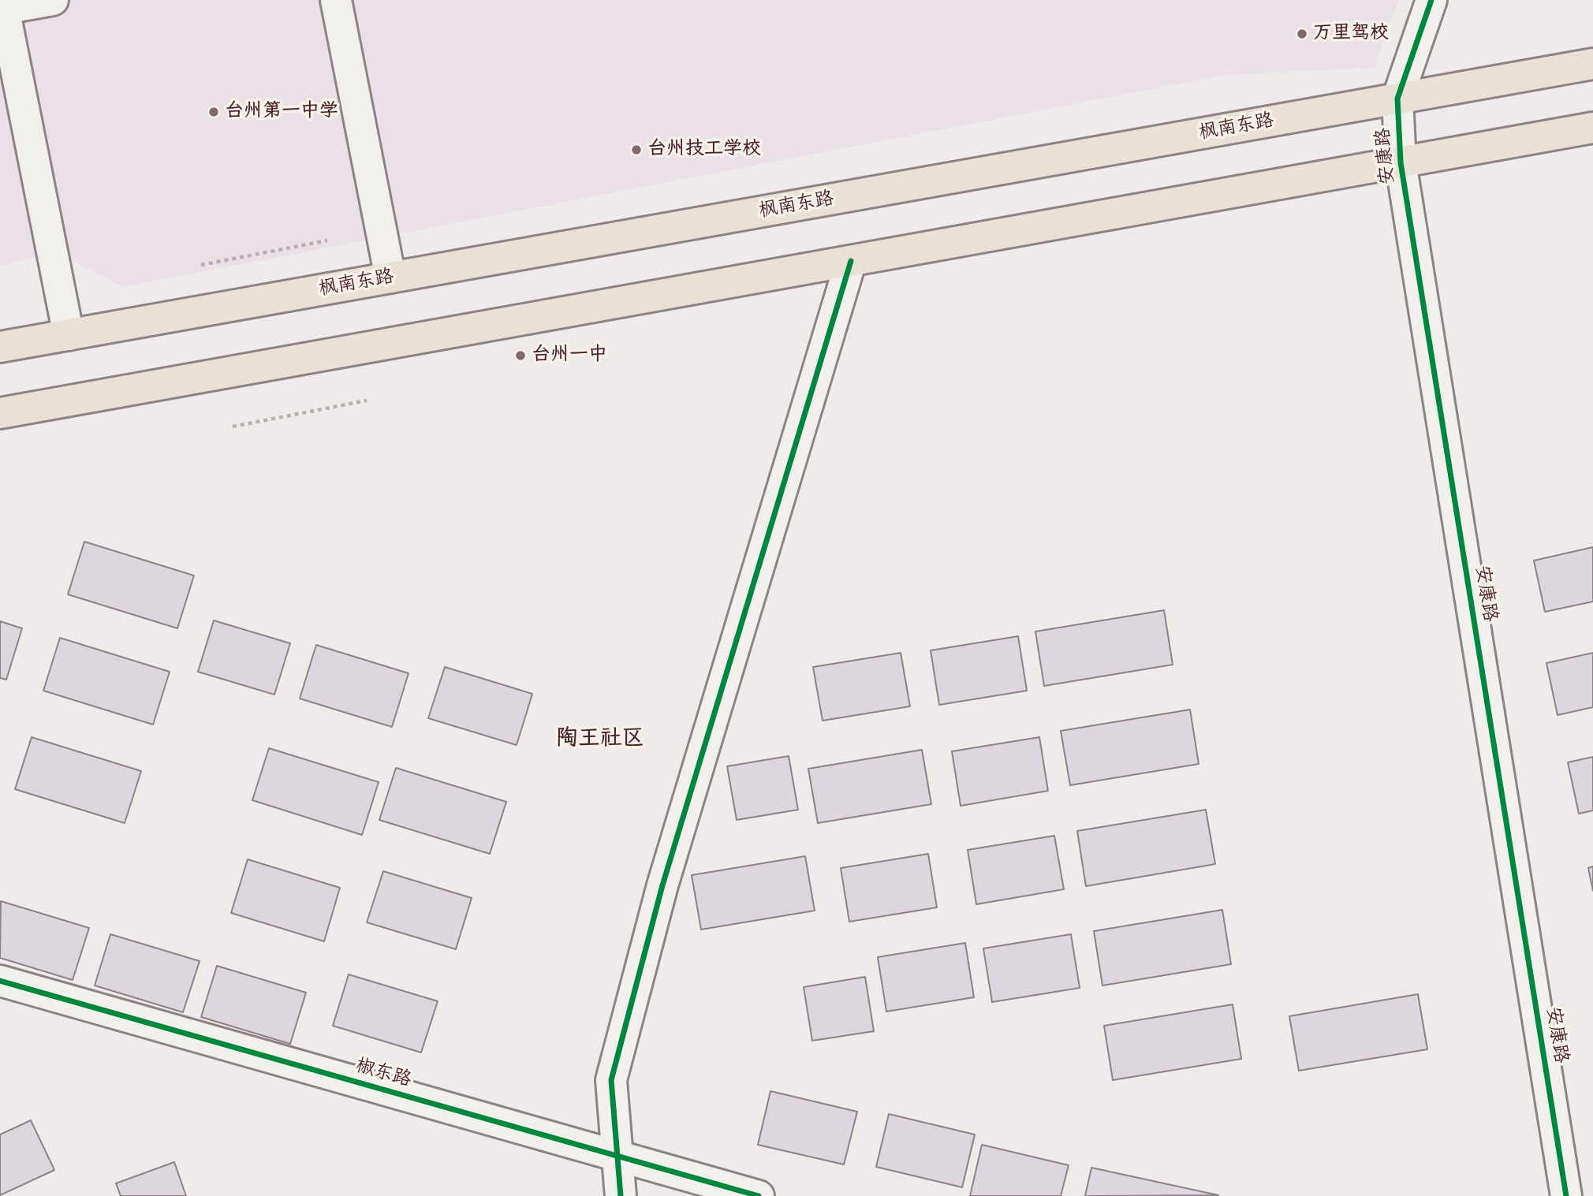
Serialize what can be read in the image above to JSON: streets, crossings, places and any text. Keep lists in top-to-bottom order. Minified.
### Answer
{"streets":{"main road":["枫南东路"],"street":["安康路","椒东路"]},"crossings":[["枫南东路","安康路"]],"districts":["陶王社区"],"places":["万里驾校","台州第一中学","台州技工学校","台州一中"]}
